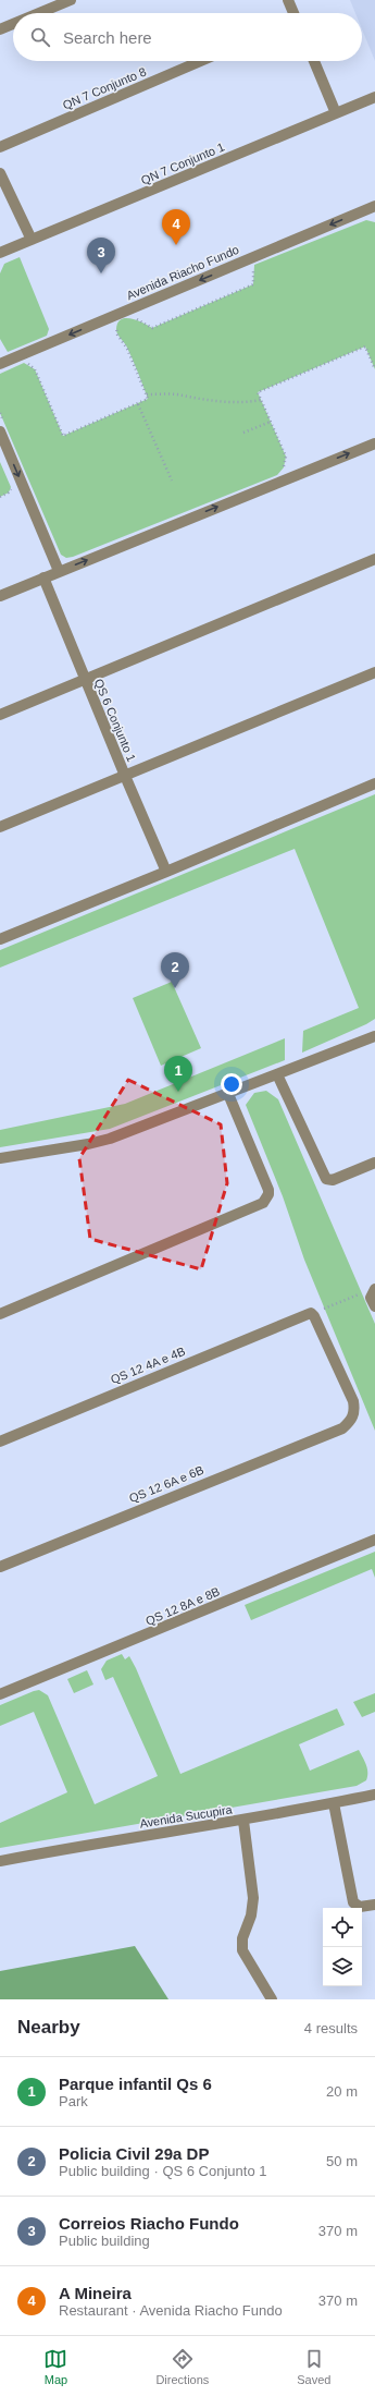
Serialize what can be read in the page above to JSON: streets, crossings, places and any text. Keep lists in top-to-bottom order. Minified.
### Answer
{"streets":{"street":["QN 7 Conjunto 8","QN 7 Conjunto 1","Avenida Riacho Fundo","QS 6 Conjunto 1","QS 12 4A e 4B","QS 12 6A e 6B","QS 12 8A e 8B","Avenida Sucupira"]},"crossings":[["QS 12 4A e 4B","QS 12 6A e 6B"]],"one_way":["Avenida Riacho Fundo"],"page":{"search":"Search here","pins":["4","3","2","1"],"heading":["Nearby","4 results"],"list":[{"mark":"1","name":"Parque infantil Qs 6","note":"Park","value":"20 m"},{"mark":"2","name":"Policia Civil 29a DP","note":"Public building · QS 6 Conjunto 1","value":"50 m"},{"mark":"3","name":"Correios Riacho Fundo","note":"Public building","value":"370 m"},{"mark":"4","name":"A Mineira","note":"Restaurant · Avenida Riacho Fundo","value":"370 m"}],"nav":["Map","Directions","Saved"]}}
